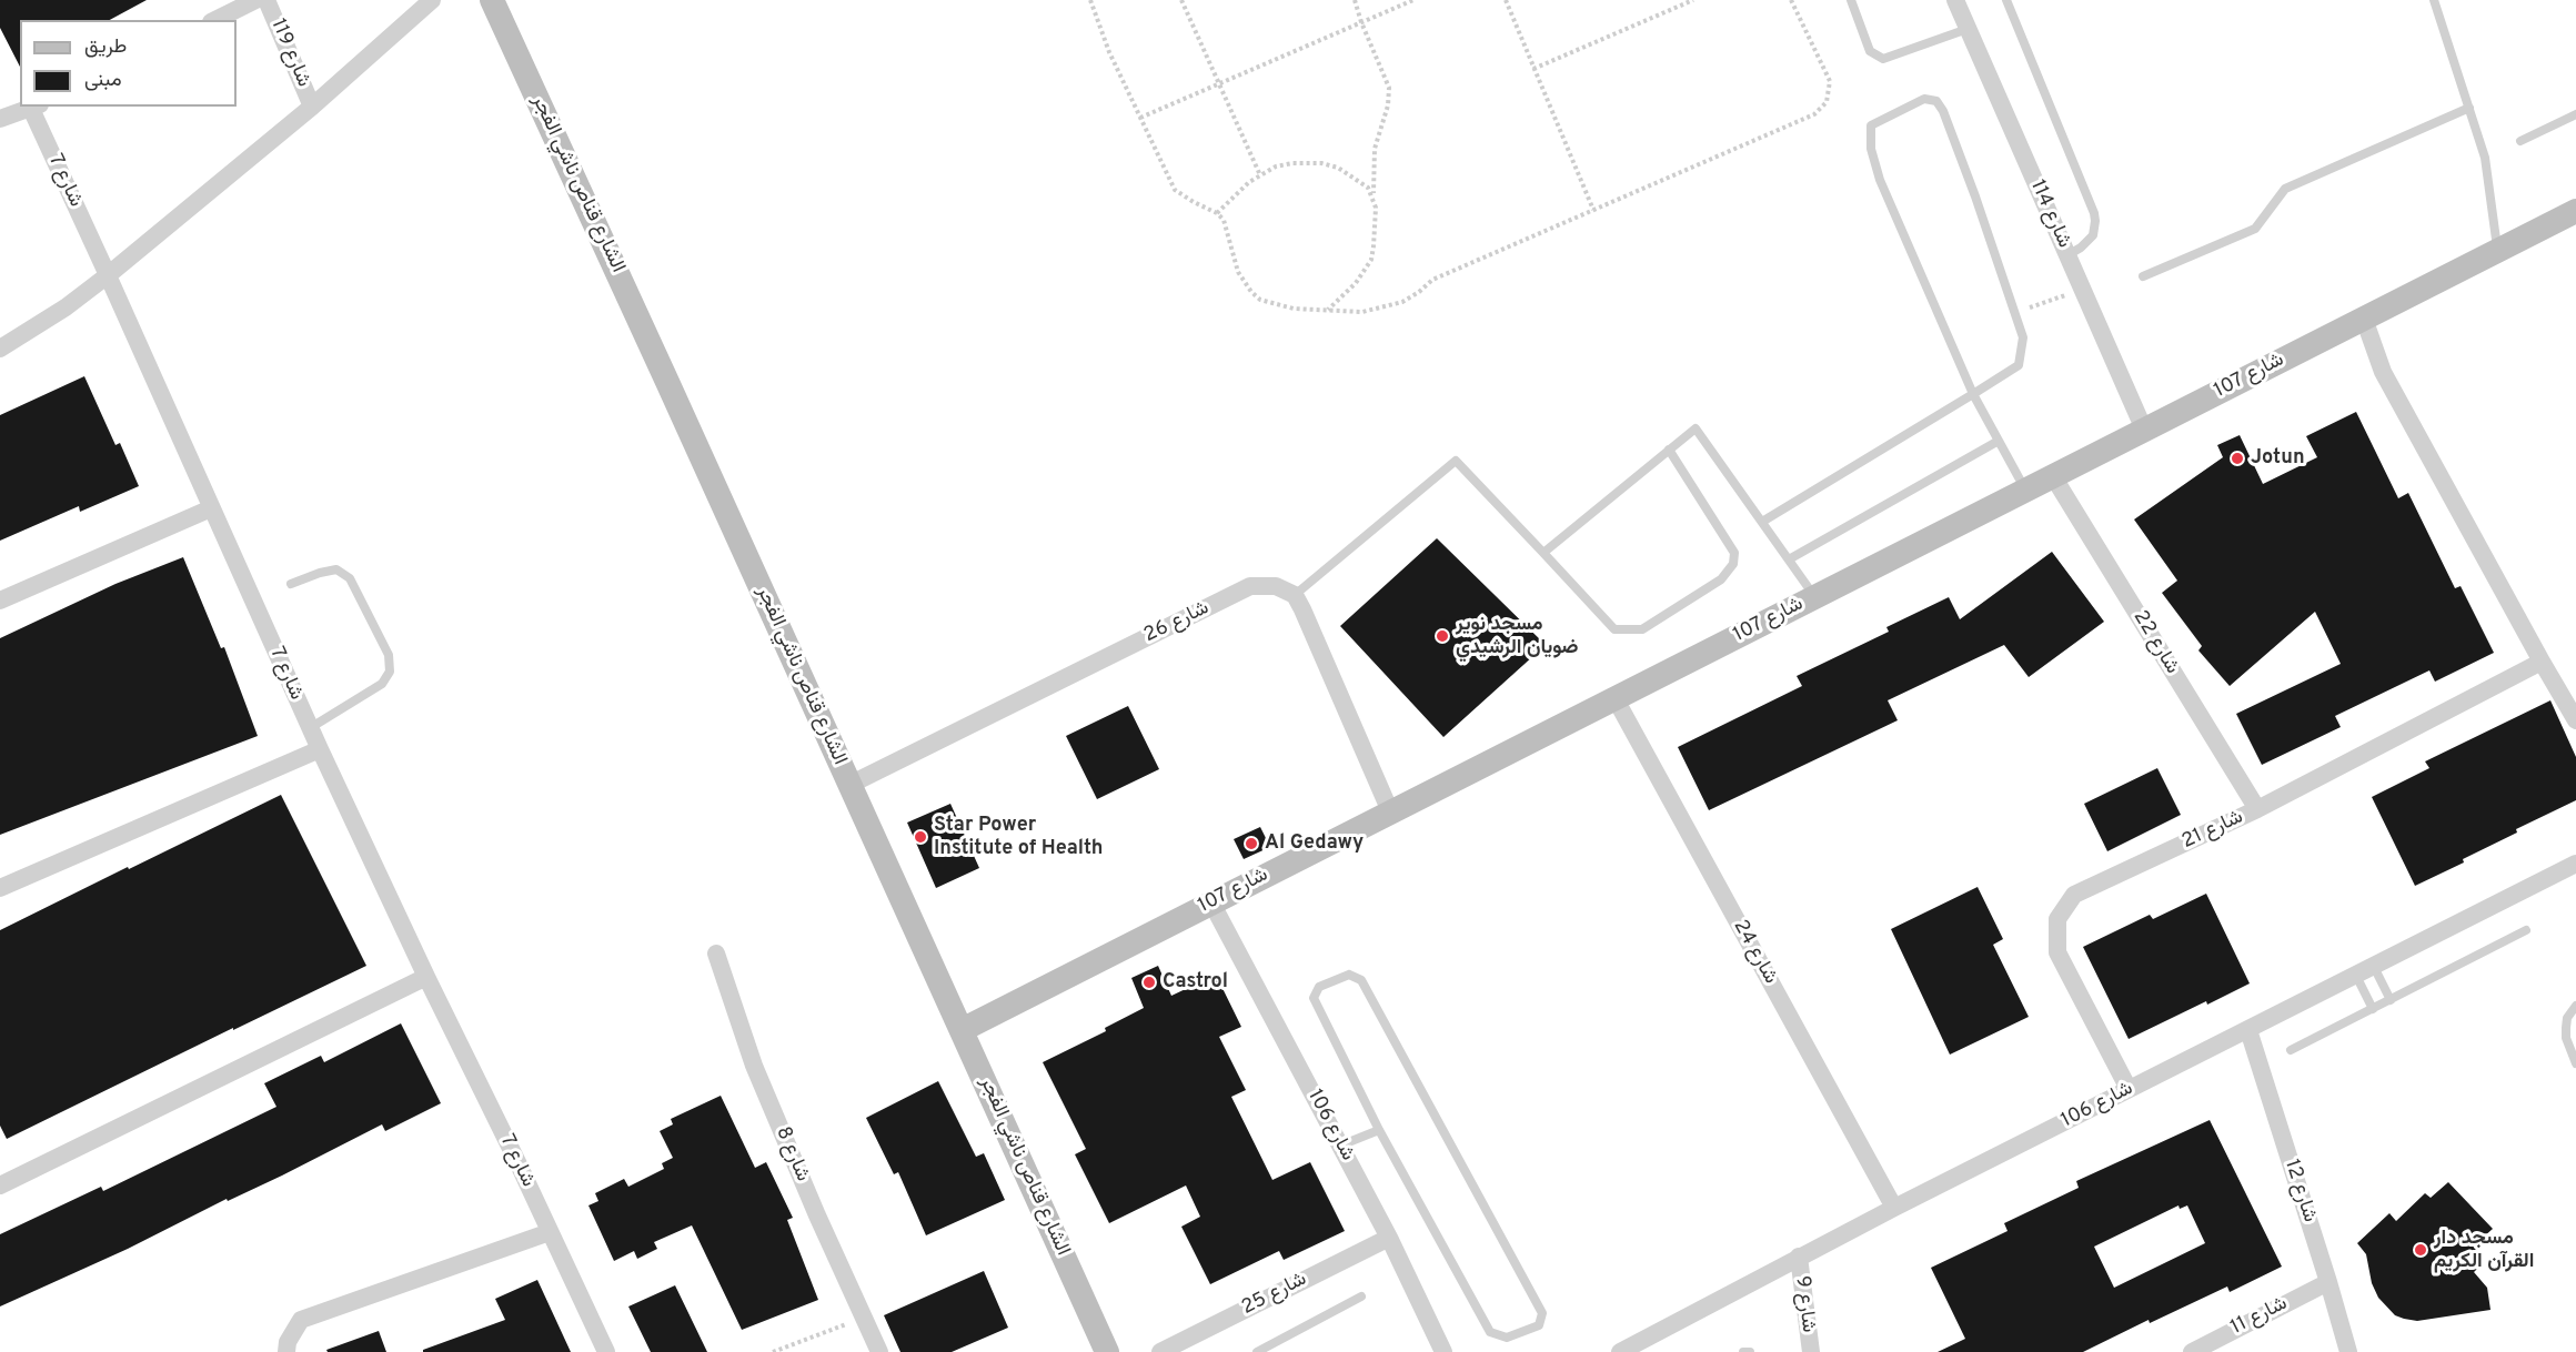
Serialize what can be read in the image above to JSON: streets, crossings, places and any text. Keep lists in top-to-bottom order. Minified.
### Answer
{"streets":{"street":["شارع 119","شارع 7","الشارع قناص ناشي الفجر","شارع 114","شارع 107","شارع 26","شارع 22","شارع 21","شارع 24","شارع 106","شارع 8","شارع 12","شارع 25","شارع 9","شارع 11"]},"crossings":[["الشارع قناص ناشي الفجر","شارع 107"],["الشارع قناص ناشي الفجر","شارع 26"],["شارع 114","شارع 107"],["شارع 107","شارع 22"],["شارع 107","شارع 24"],["شارع 107","شارع 106"],["شارع 22","شارع 21"],["شارع 21","شارع 106"],["شارع 24","شارع 106"],["شارع 106","شارع 12"],["شارع 106","شارع 25"],["شارع 106","شارع 9"],["شارع 12","شارع 11"]],"places":["Jotun","مسجد نوير ضويان الرشيدي","Star Power Institute of Health","Al Gedawy","Castrol","مسجد دار القرآن الكريم"],"legend":["طريق","مبنى"]}
